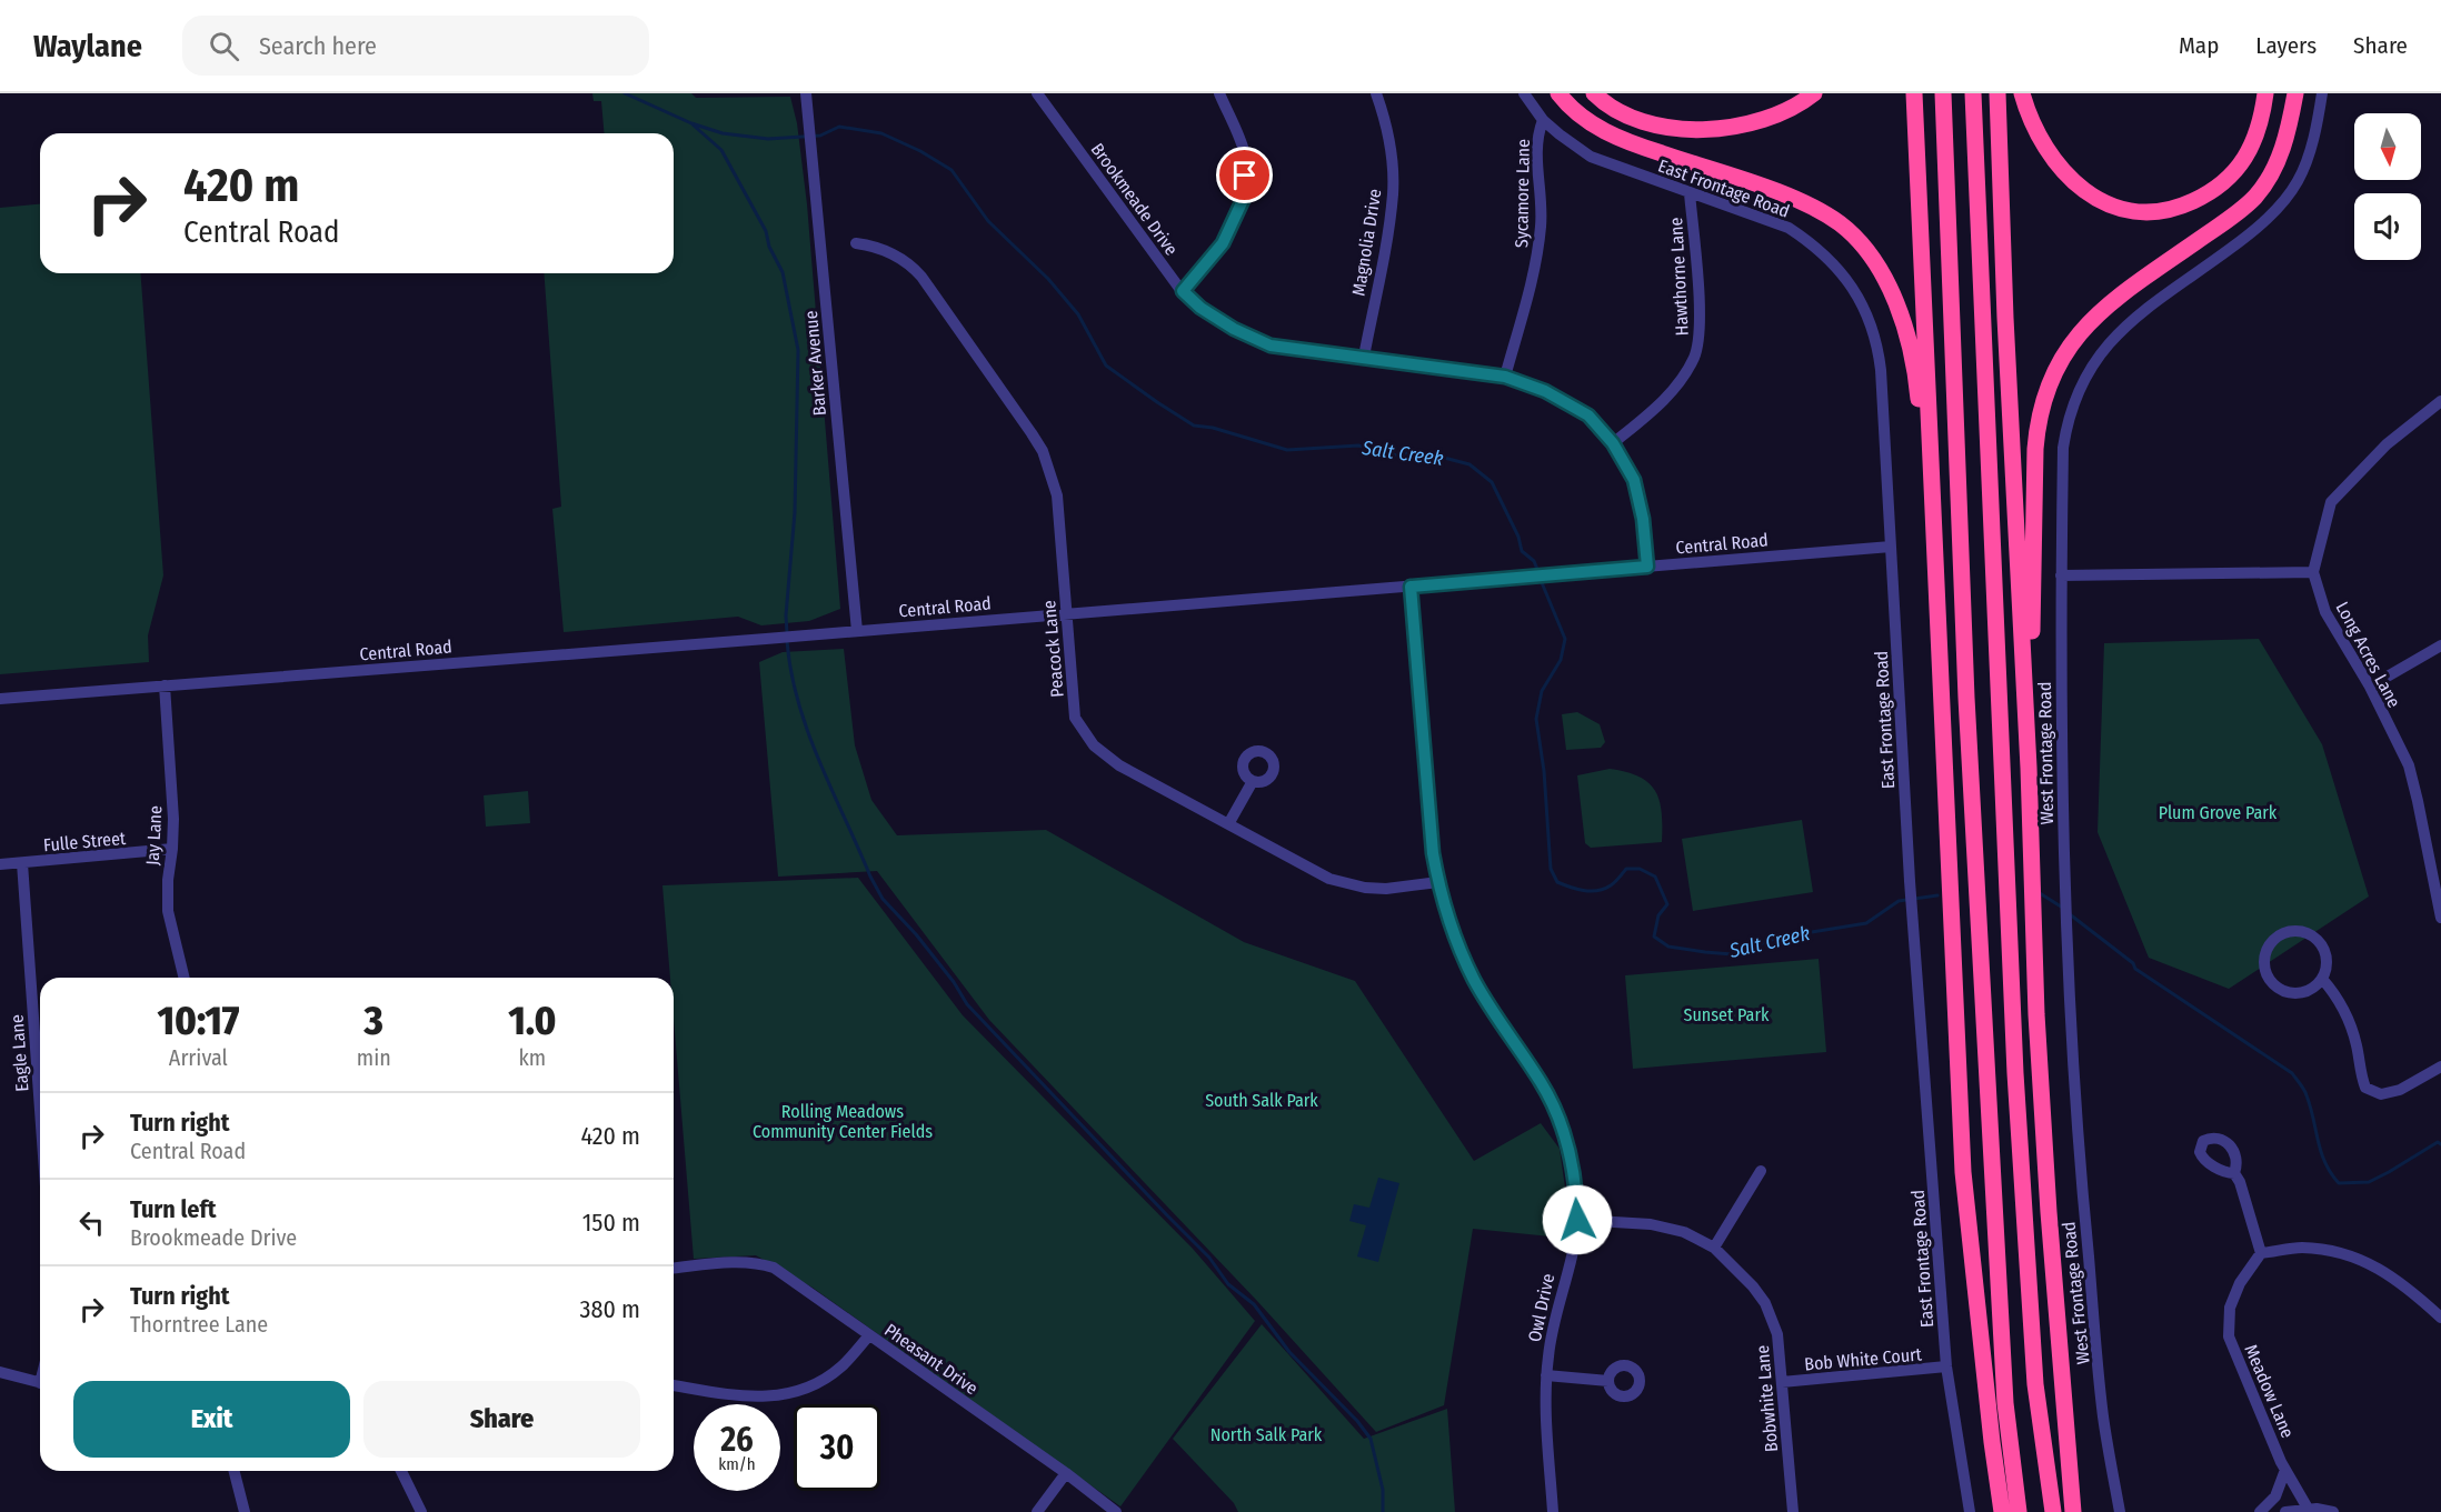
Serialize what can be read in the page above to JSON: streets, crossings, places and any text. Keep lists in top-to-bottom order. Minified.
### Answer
{"streets":{"street":["East Frontage Road","Sycamore Lane","Brookmeade Drive","Magnolia Drive","Hawthorne Lane","Barker Avenue","Central Road","Peacock Lane","Long Acres Lane","West Frontage Road","Jay Lane","Fulle Street","Eagle Lane","Owl Drive","Pheasant Drive","Bob White Court","Meadow Lane","Bobwhite Lane"]},"crossings":[["East Frontage Road","Sycamore Lane"],["East Frontage Road","Hawthorne Lane"],["East Frontage Road","Central Road"],["East Frontage Road","Bob White Court"],["Sycamore Lane","Brookmeade Drive"],["Brookmeade Drive","Magnolia Drive"],["Brookmeade Drive","Hawthorne Lane"],["Brookmeade Drive","Central Road"],["Barker Avenue","Central Road"],["Central Road","Peacock Lane"],["Central Road","Jay Lane"],["Central Road","Owl Drive"],["Peacock Lane","Owl Drive"],["Jay Lane","Fulle Street"],["Fulle Street","Eagle Lane"],["Owl Drive","Bobwhite Lane"],["Bob White Court","Bobwhite Lane"]],"water":["Salt Creek"],"parks":["Plum Grove Park","Sunset Park","South Salk Park","Rolling Meadows Community Center Fields","North Salk Park"],"north":"bottom","page":{"header":"Waylane","search":"Search here","nav":["Map","Layers","Share"],"turn":["420 m","Central Road"],"eta":["10:17","Arrival","3","min","1.0","km"],"list":[{"name":"Turn right","note":"Central Road","value":"420 m"},{"name":"Turn left","note":"Brookmeade Drive","value":"150 m"},{"name":"Turn right","note":"Thorntree Lane","value":"380 m"}],"buttons":["Exit","Share"],"speed":"26 km/h","limit":"30"}}
